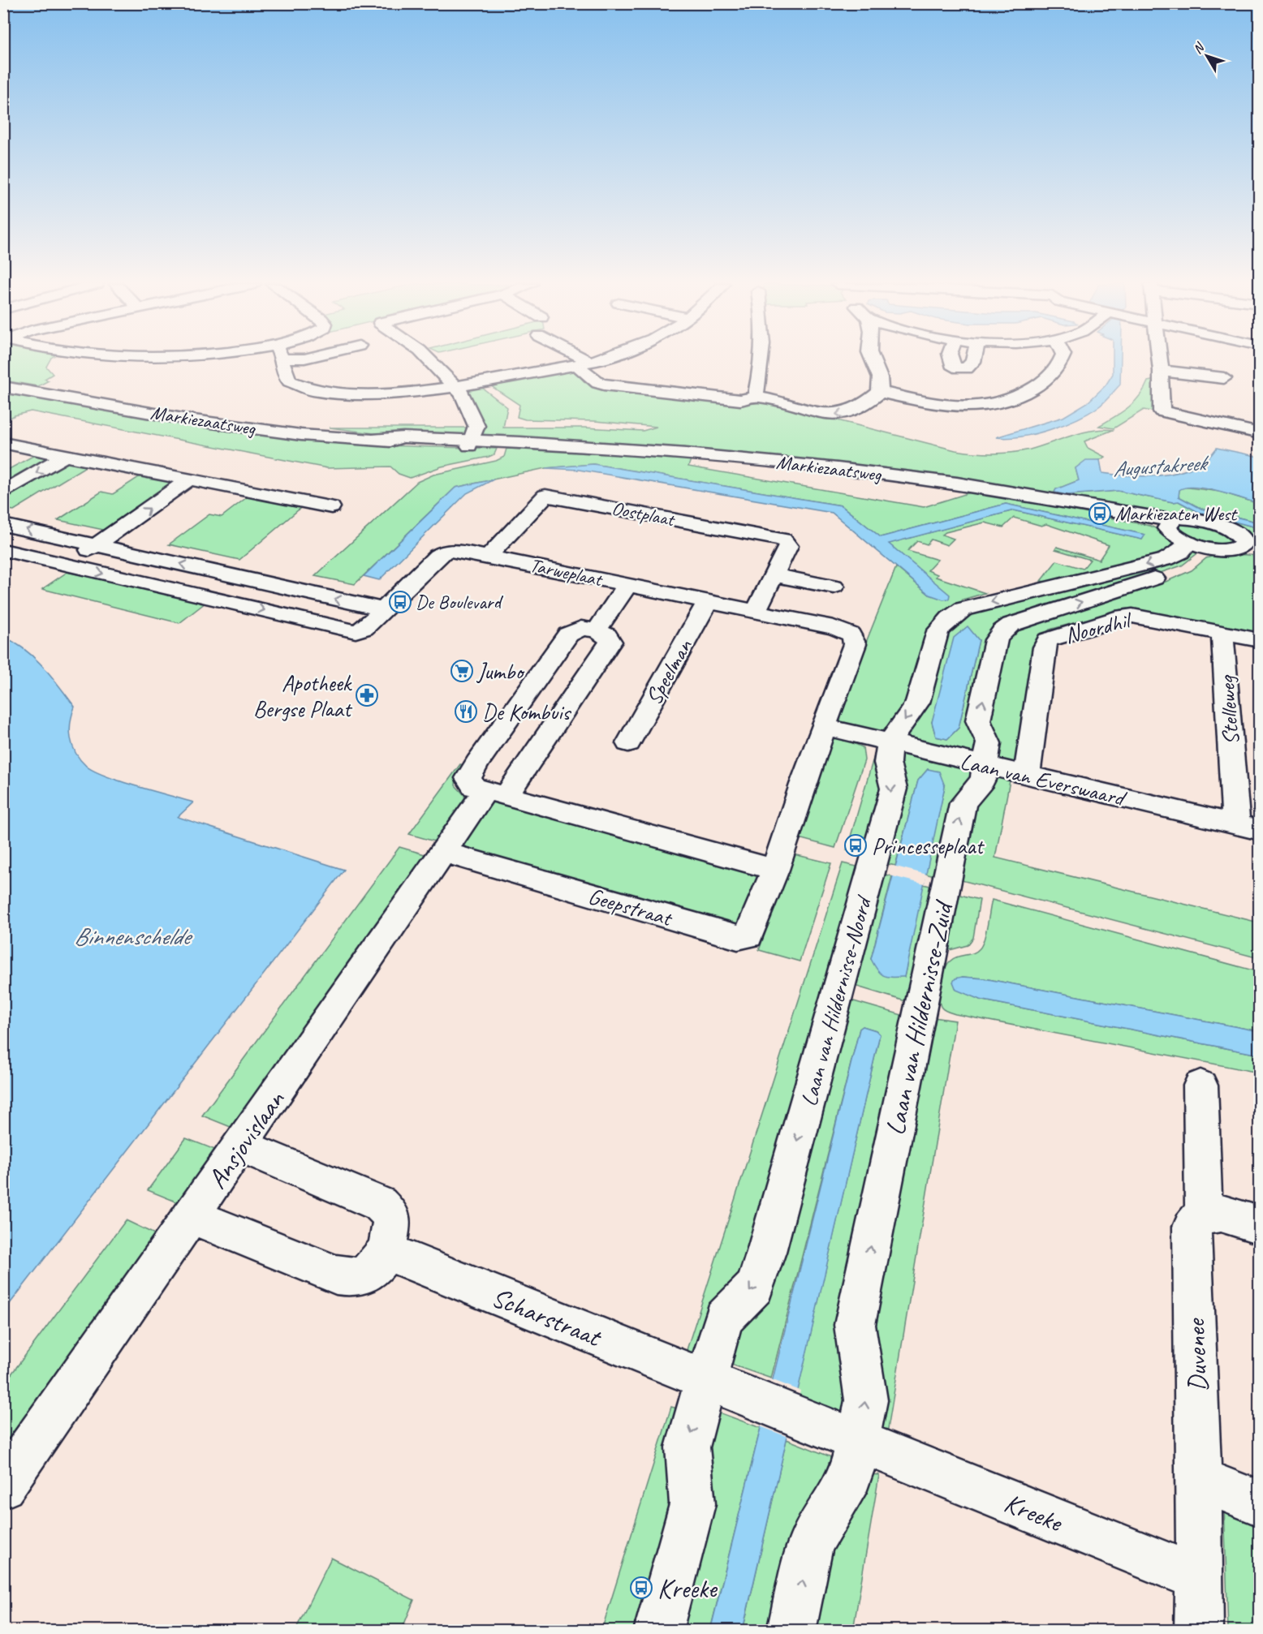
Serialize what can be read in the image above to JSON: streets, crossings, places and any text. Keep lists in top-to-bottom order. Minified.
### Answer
{"streets":{"street":["Markiezaatsweg","Oostplaat","Tarweplaat","Noordhil","Speelman","Stelleweg","Laan van Everswaard","Geepstraat","Laan van Hildernisse-Noord","Laan van Hildernisse-Zuid","Ansjovislaan","Scharstraat","Duvenee","Kreeke"]},"crossings":[["Oostplaat","Tarweplaat"],["Tarweplaat","Speelman"],["Noordhil","Stelleweg"],["Noordhil","Laan van Everswaard"],["Stelleweg","Laan van Everswaard"],["Laan van Everswaard","Laan van Hildernisse-Noord"],["Laan van Everswaard","Laan van Hildernisse-Zuid"],["Geepstraat","Ansjovislaan"],["Laan van Hildernisse-Noord","Scharstraat"],["Laan van Hildernisse-Noord","Kreeke"],["Laan van Hildernisse-Zuid","Kreeke"],["Scharstraat","Kreeke"],["Duvenee","Kreeke"]],"one_way":["Laan van Hildernisse-Noord","Laan van Hildernisse-Zuid"],"water":["Augustakreek","Binnenschelde"],"places":{"bus stop":["Markiezaten West","De Boulevard","Princesseplaat","Kreeke"],"supermarket":["Jumbo"],"pharmacy":["Apotheek Bergse Plaat"],"restaurant":["De Kombuis"]},"north":"top left"}
